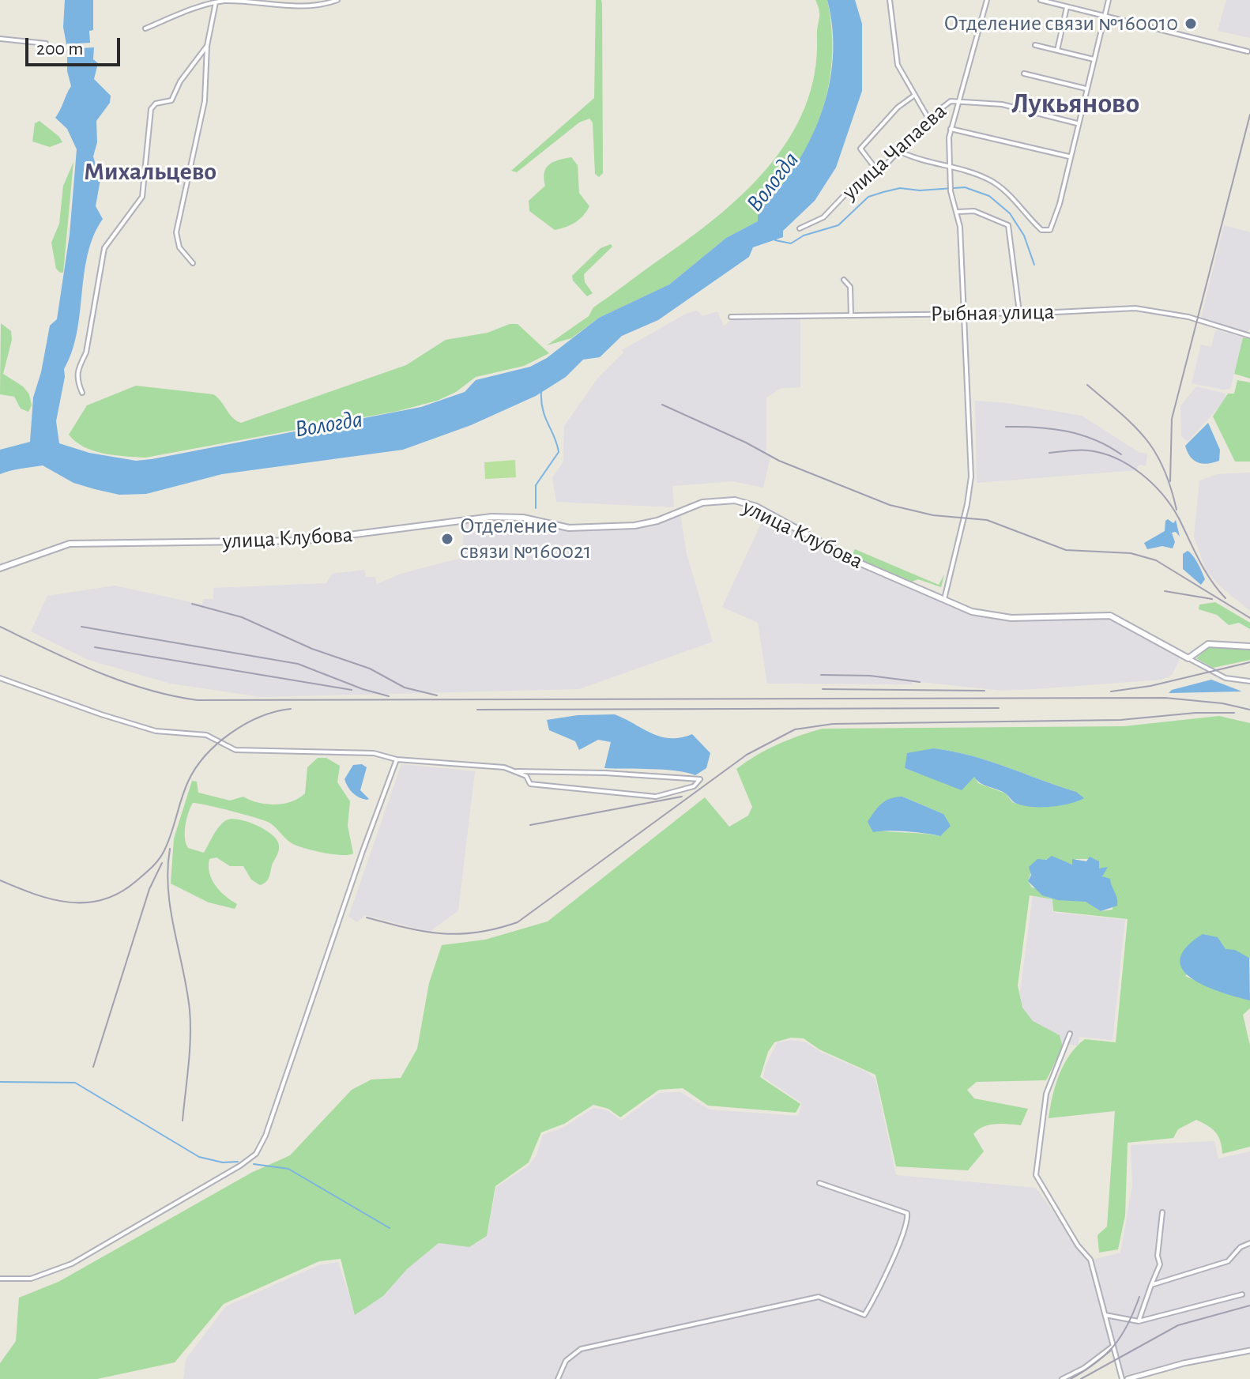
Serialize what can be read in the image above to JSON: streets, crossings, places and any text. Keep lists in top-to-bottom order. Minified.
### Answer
{"streets":{"main road":["улица Клубова"],"street":["улица Чапаева","Рыбная улица"]},"districts":["Лукьяново","Михальцево"],"water":["Вологда"],"places":["Отделение связи №160010","Отделение связи №160021"],"scale_bar":"200 m"}
